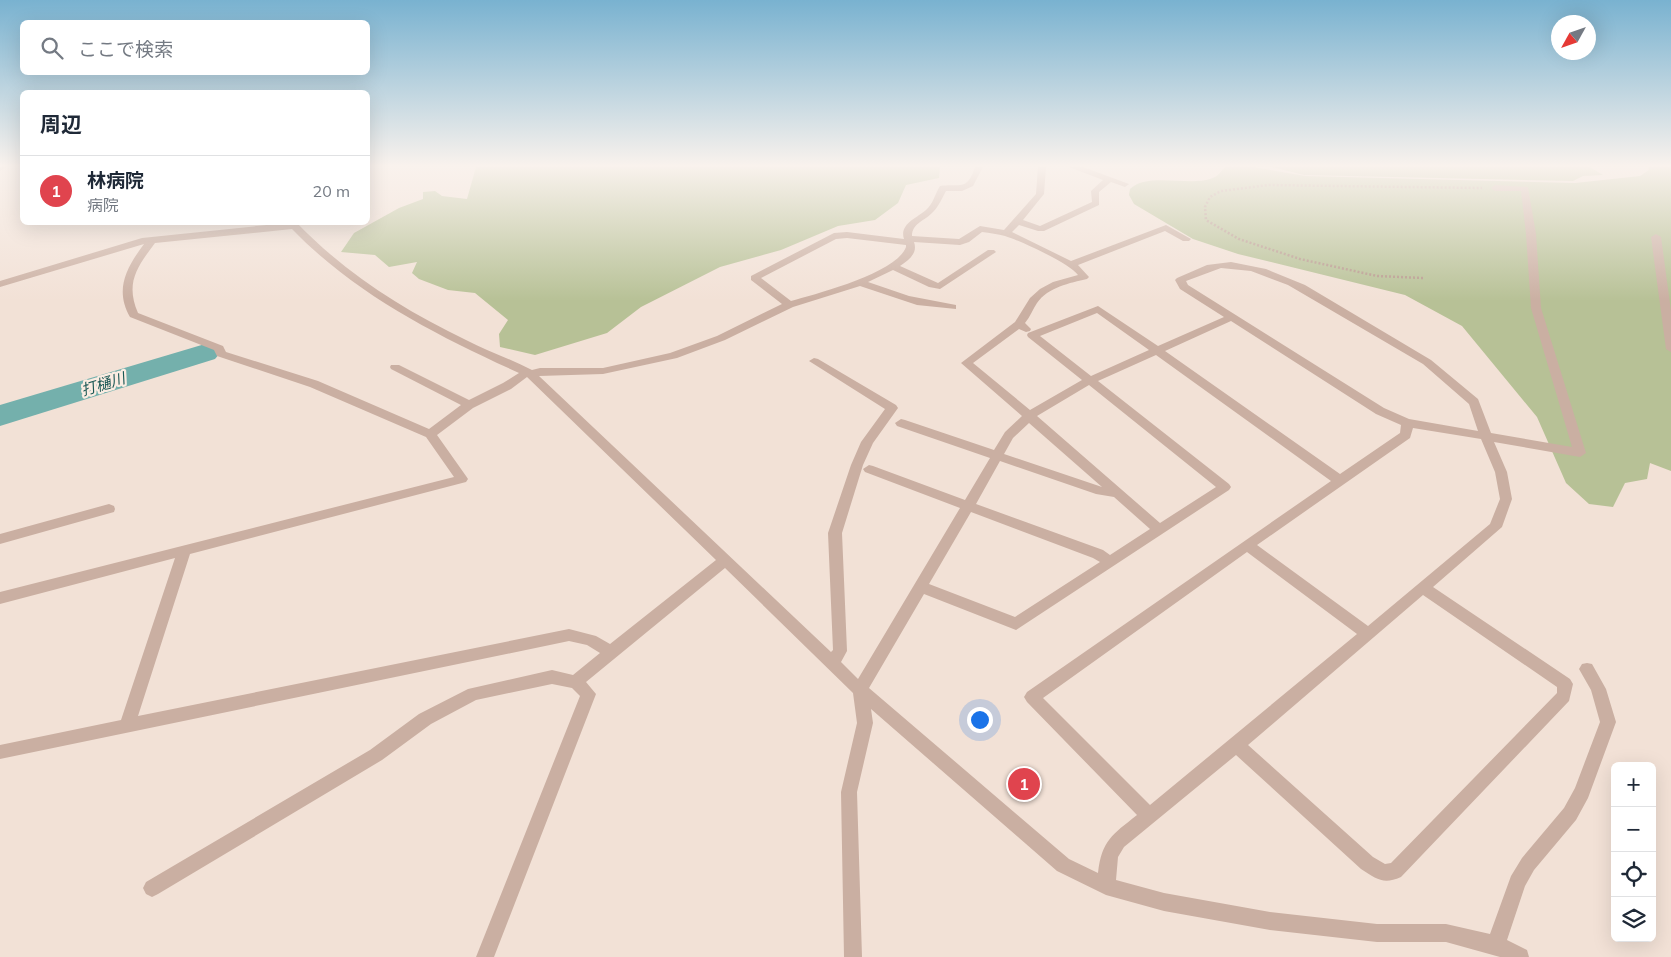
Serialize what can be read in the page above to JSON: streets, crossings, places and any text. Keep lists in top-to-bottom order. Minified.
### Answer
{"water":["打樋川"],"north":"bottom left","page":{"search":"ここで検索","heading":"周辺","list":[{"mark":"1","name":"林病院","note":"病院","value":"20 m"}],"map_buttons":["+","−"],"pins":"1"}}
